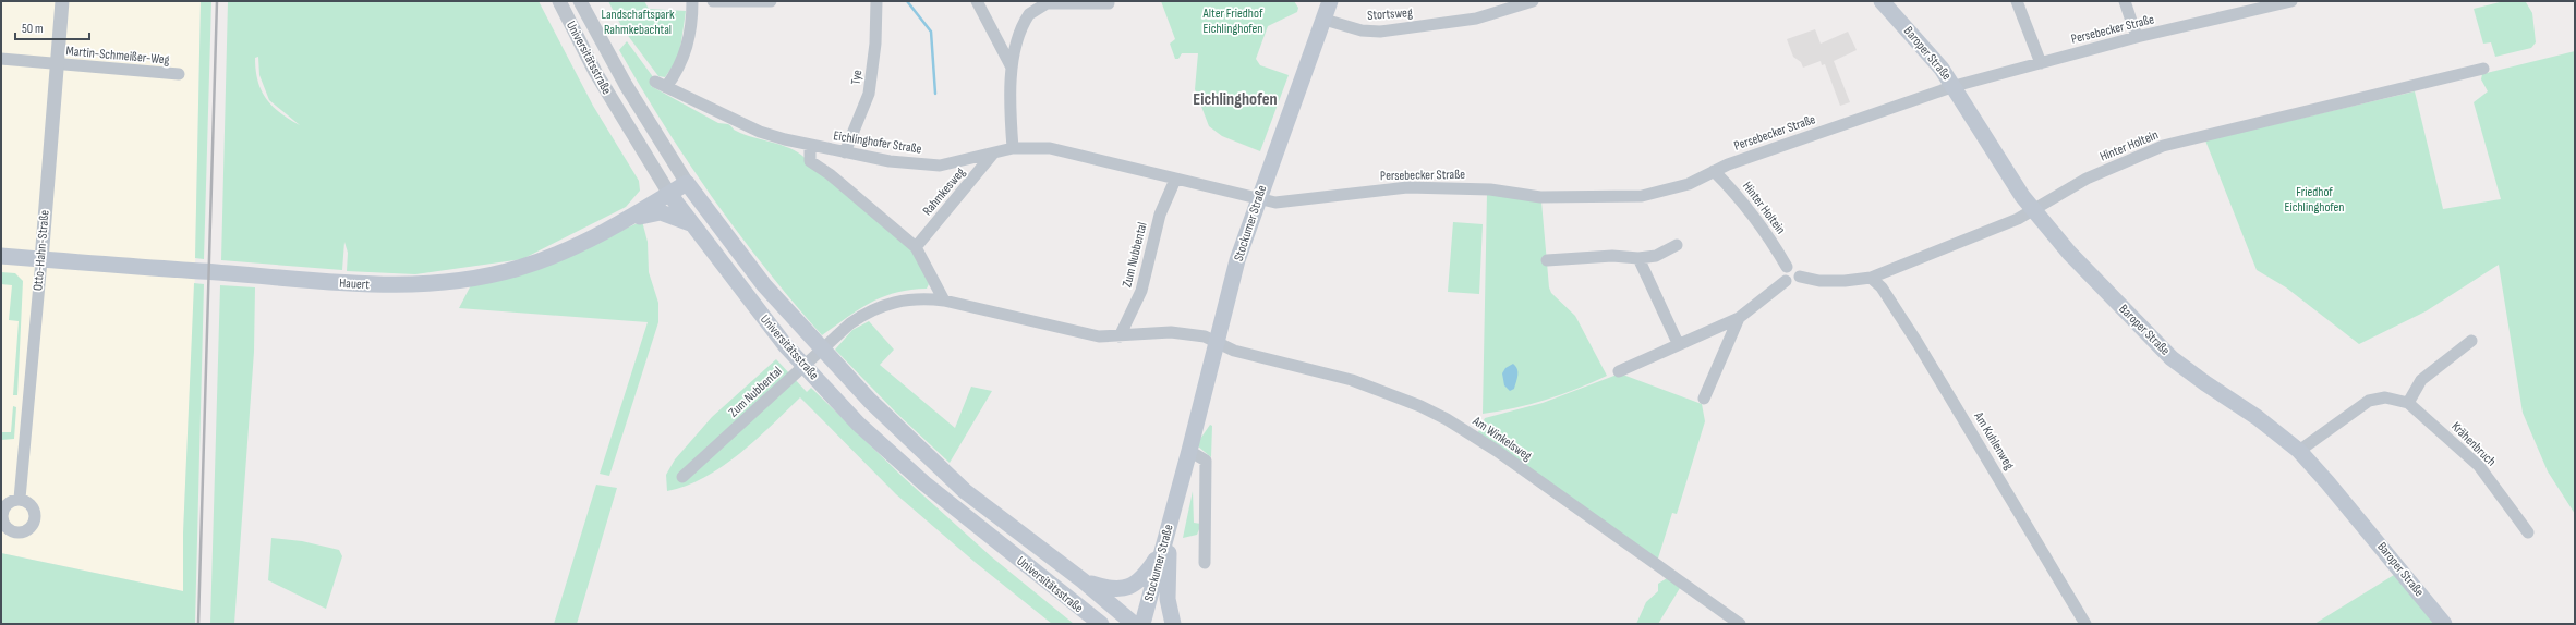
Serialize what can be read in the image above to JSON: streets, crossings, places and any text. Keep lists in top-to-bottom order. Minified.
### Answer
{"streets":{"main road":["Baroper Straße","Universitätsstraße","Stockumer Straße","Hauert"],"street":["Stortsweg","Persebecker Straße","Martin-Schmeißer-Weg","Tye","Eichlinghofer Straße","Hinter Holtein","Rahmkesweg","Otto-Hahn-Straße","Zum Nubbental","Am Winkelsweg","Am Kuhlenweg","Krähenbruch"]},"crossings":[["Stortsweg","Stockumer Straße"],["Persebecker Straße","Baroper Straße"],["Persebecker Straße","Eichlinghofer Straße"],["Persebecker Straße","Hinter Holtein"],["Persebecker Straße","Stockumer Straße"],["Baroper Straße","Hinter Holtein"],["Martin-Schmeißer-Weg","Otto-Hahn-Straße"],["Universitätsstraße","Stockumer Straße"],["Universitätsstraße","Hauert"],["Tye","Eichlinghofer Straße"],["Eichlinghofer Straße","Rahmkesweg"],["Eichlinghofer Straße","Stockumer Straße"],["Eichlinghofer Straße","Zum Nubbental"],["Hinter Holtein","Am Kuhlenweg"],["Stockumer Straße","Zum Nubbental"],["Stockumer Straße","Am Winkelsweg"],["Otto-Hahn-Straße","Hauert"],["Zum Nubbental","Am Winkelsweg"]],"districts":["Eichlinghofen"],"parks":["Alter Friedhof Eichlinghofen","Landschaftspark Rahmkebachtal","Friedhof Eichlinghofen"],"scale_bar":"50 m"}
